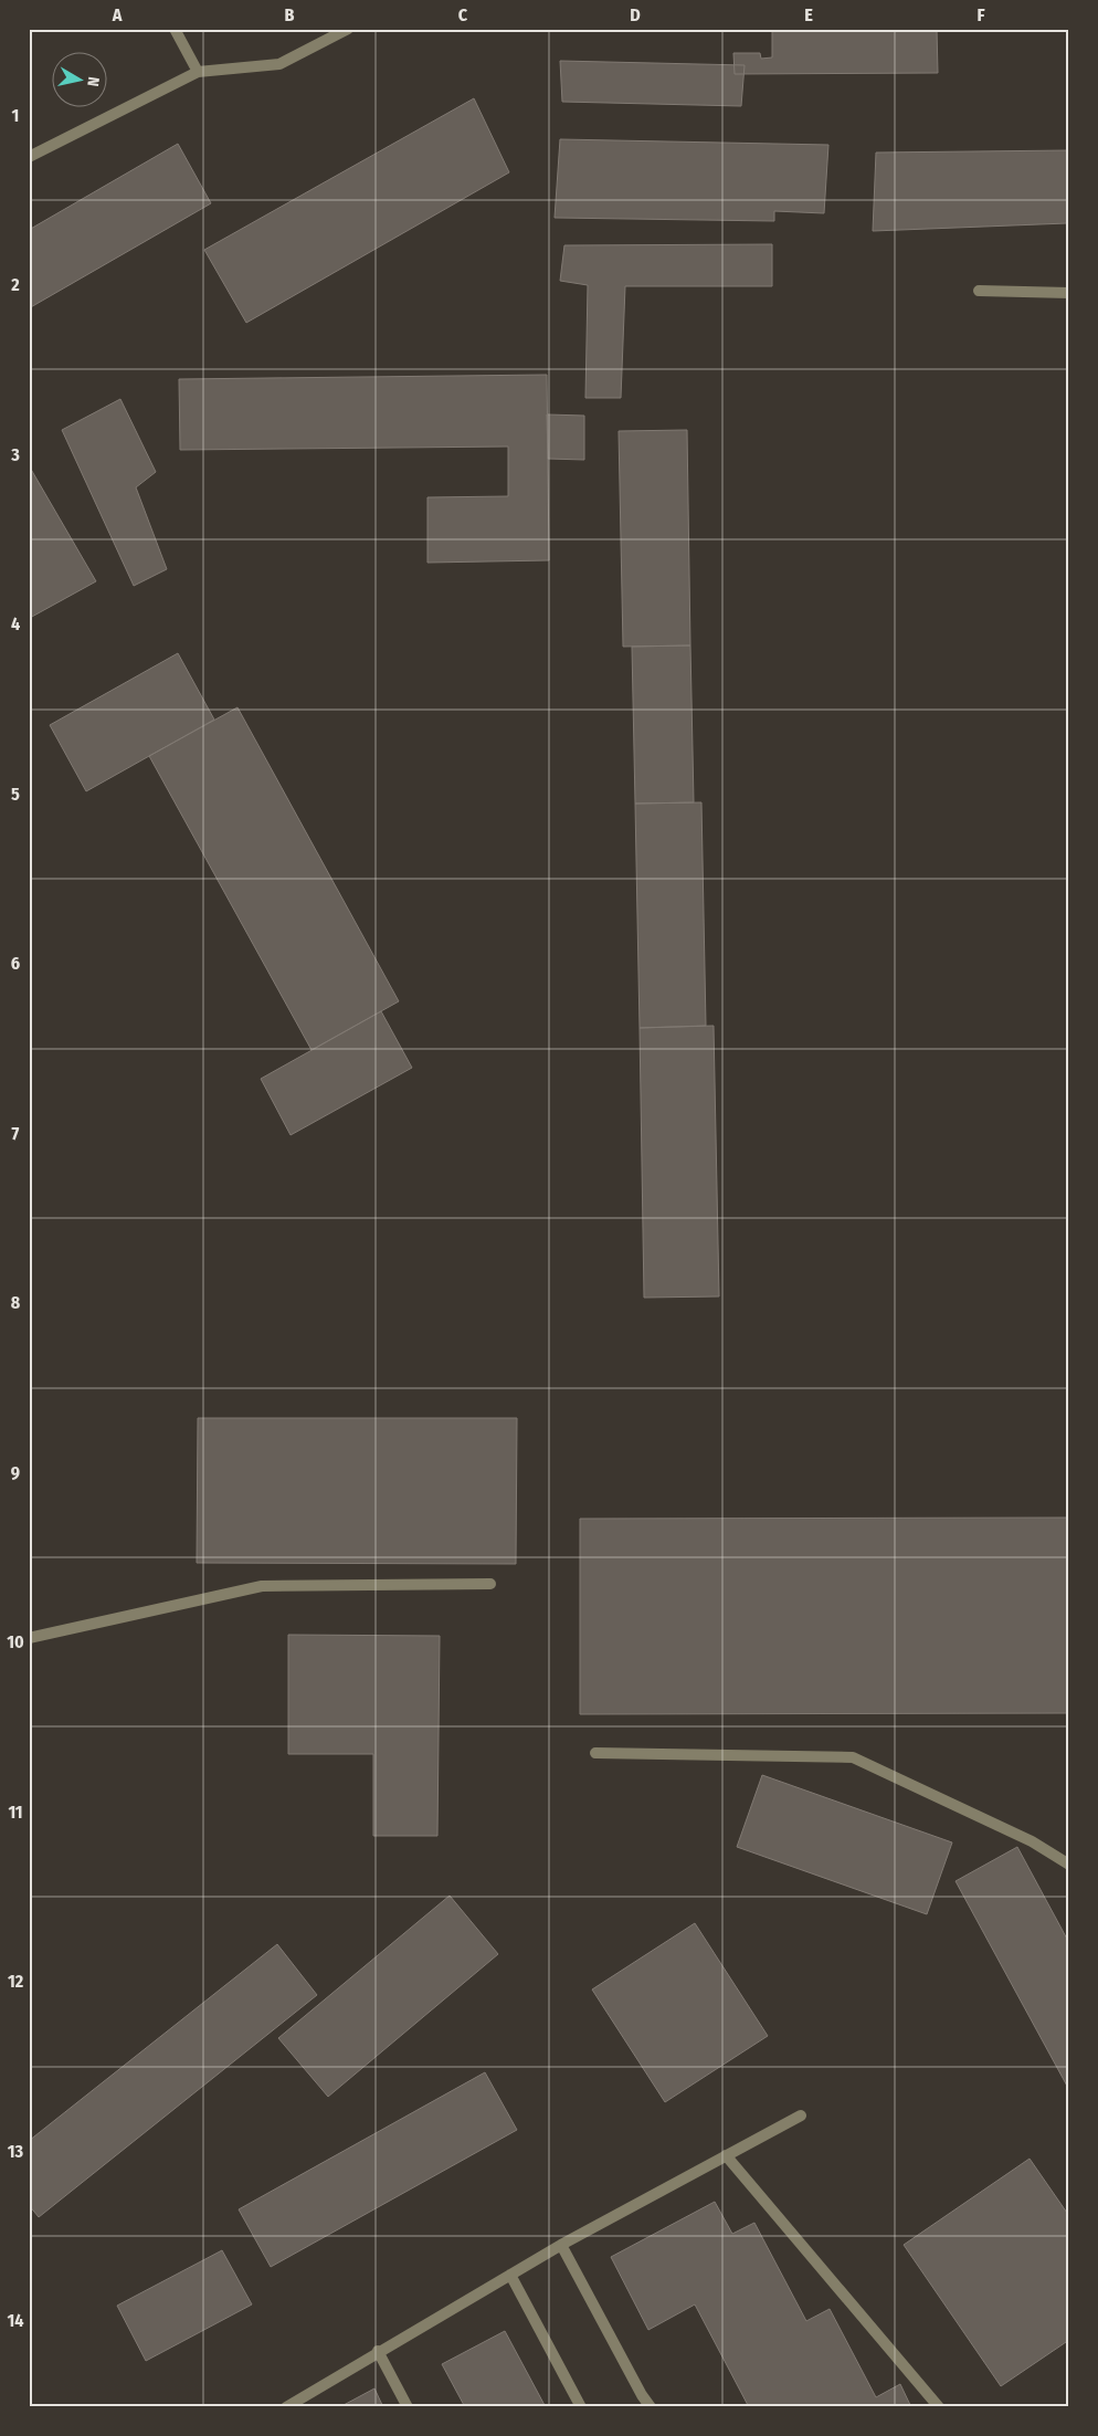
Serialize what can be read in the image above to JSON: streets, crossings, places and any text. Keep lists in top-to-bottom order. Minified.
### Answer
{"north":"right","grid":{"columns":["A","B","C","D","E","F"],"rows":["1","2","3","4","5","6","7","8","9","10","11","12","13","14"]}}
